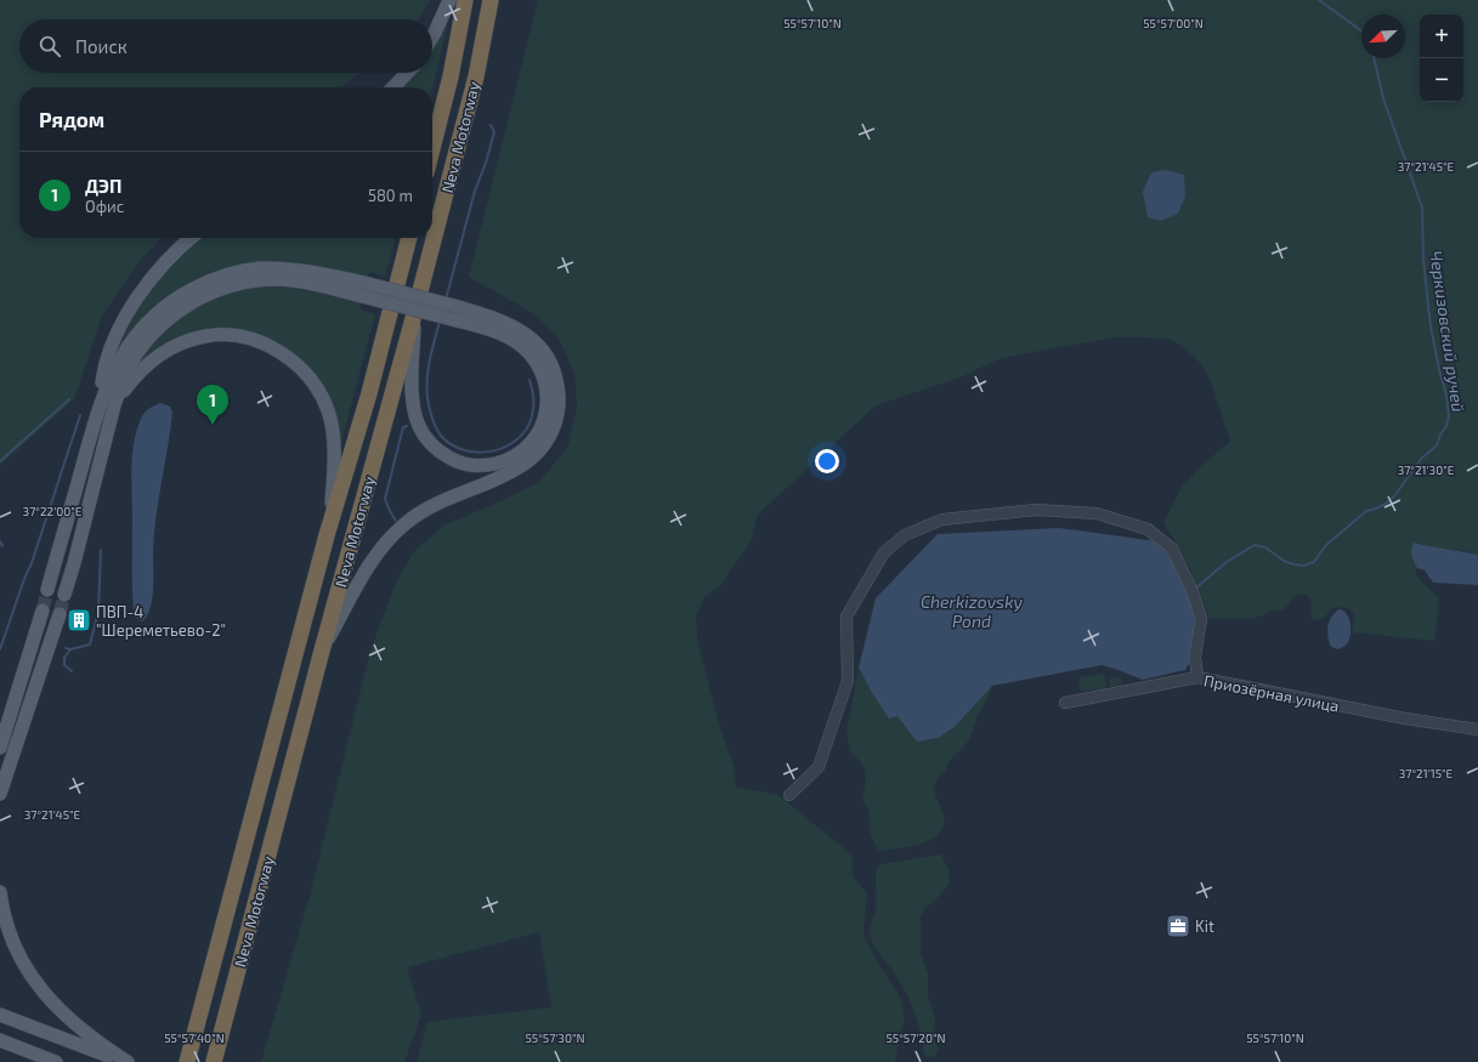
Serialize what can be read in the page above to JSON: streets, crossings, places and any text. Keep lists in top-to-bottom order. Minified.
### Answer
{"streets":{"highway":["Neva Motorway"],"street":["Приозёрная улица"]},"water":["Черкизовский ручей","Cherkizovsky Pond"],"places":{"building":["ПВП-4 \"Шереметьево-2\""],"office":["Kit"]},"north":"bottom left","page":{"map_buttons":["+","−"],"search":"Поиск","heading":"Рядом","list":[{"mark":"1","name":"ДЭП","note":"Офис","value":"580 m"}],"pins":"1"},"coordinates":["55°57'00\"N","55°57'10\"N","37°21'45\"E","37°21'30\"E","37°22'00\"E","37°21'15\"E","55°57'40\"N","55°57'30\"N","55°57'20\"N"]}
